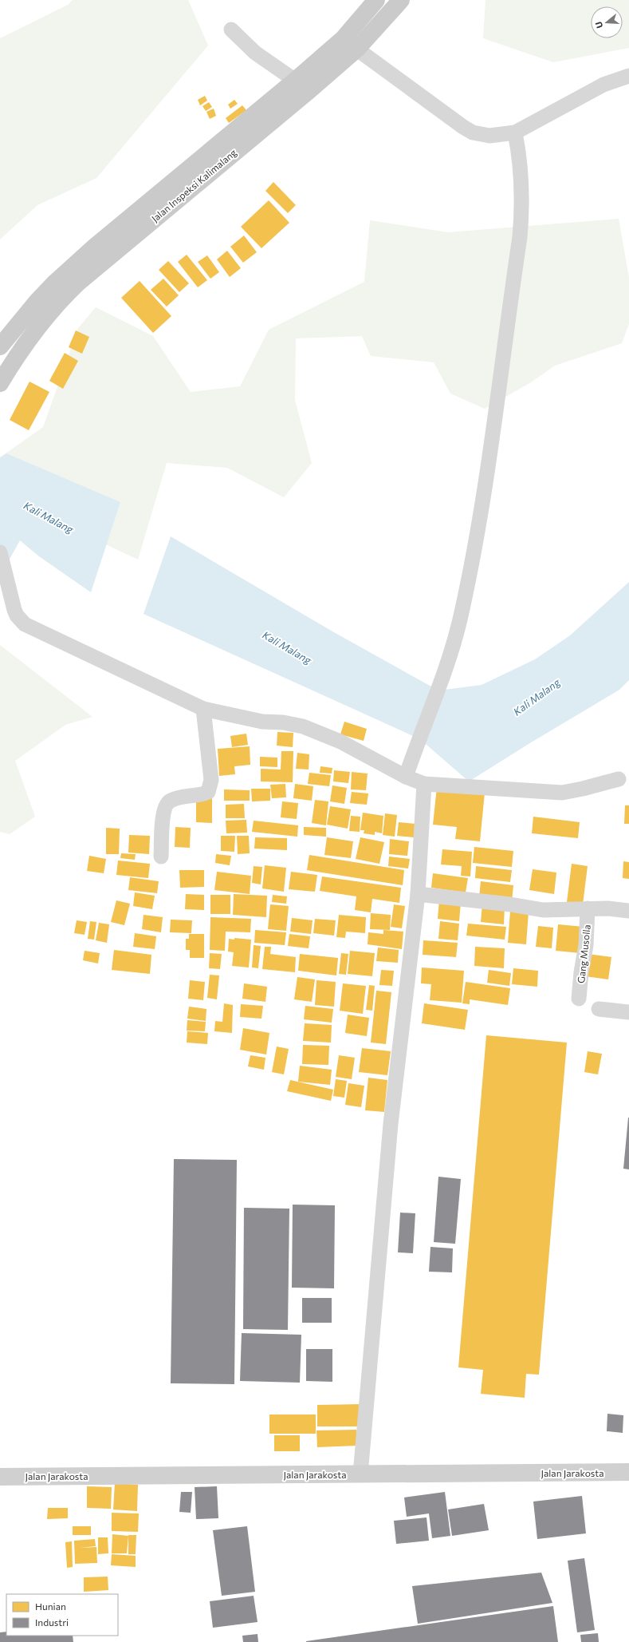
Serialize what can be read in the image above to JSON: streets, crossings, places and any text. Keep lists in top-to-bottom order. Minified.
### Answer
{"streets":{"main road":["Jalan Inspeksi Kalimalang"],"street":["Gang Musolla","Jalan Jarakosta"]},"water":["Kali Malang"],"legend":["Hunian","Industri"],"north":"left"}
